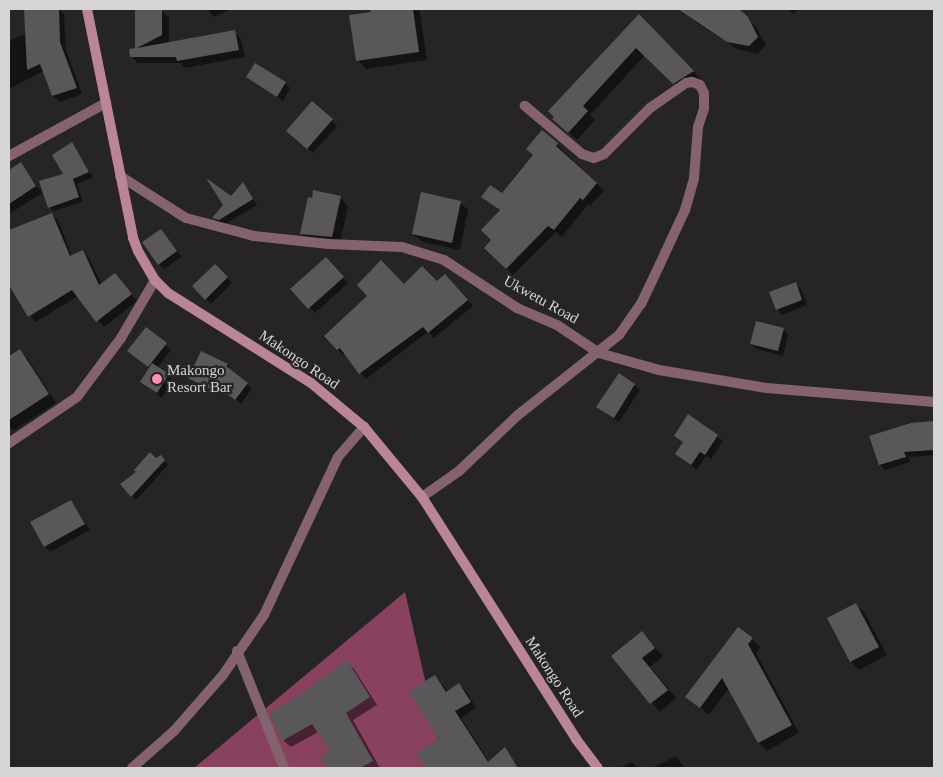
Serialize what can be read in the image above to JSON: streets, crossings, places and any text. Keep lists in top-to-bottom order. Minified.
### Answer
{"streets":{"street":["Ukwetu Road","Makongo Road"]},"crossings":[["Ukwetu Road","Makongo Road"]],"places":["Makongo Resort Bar"]}
